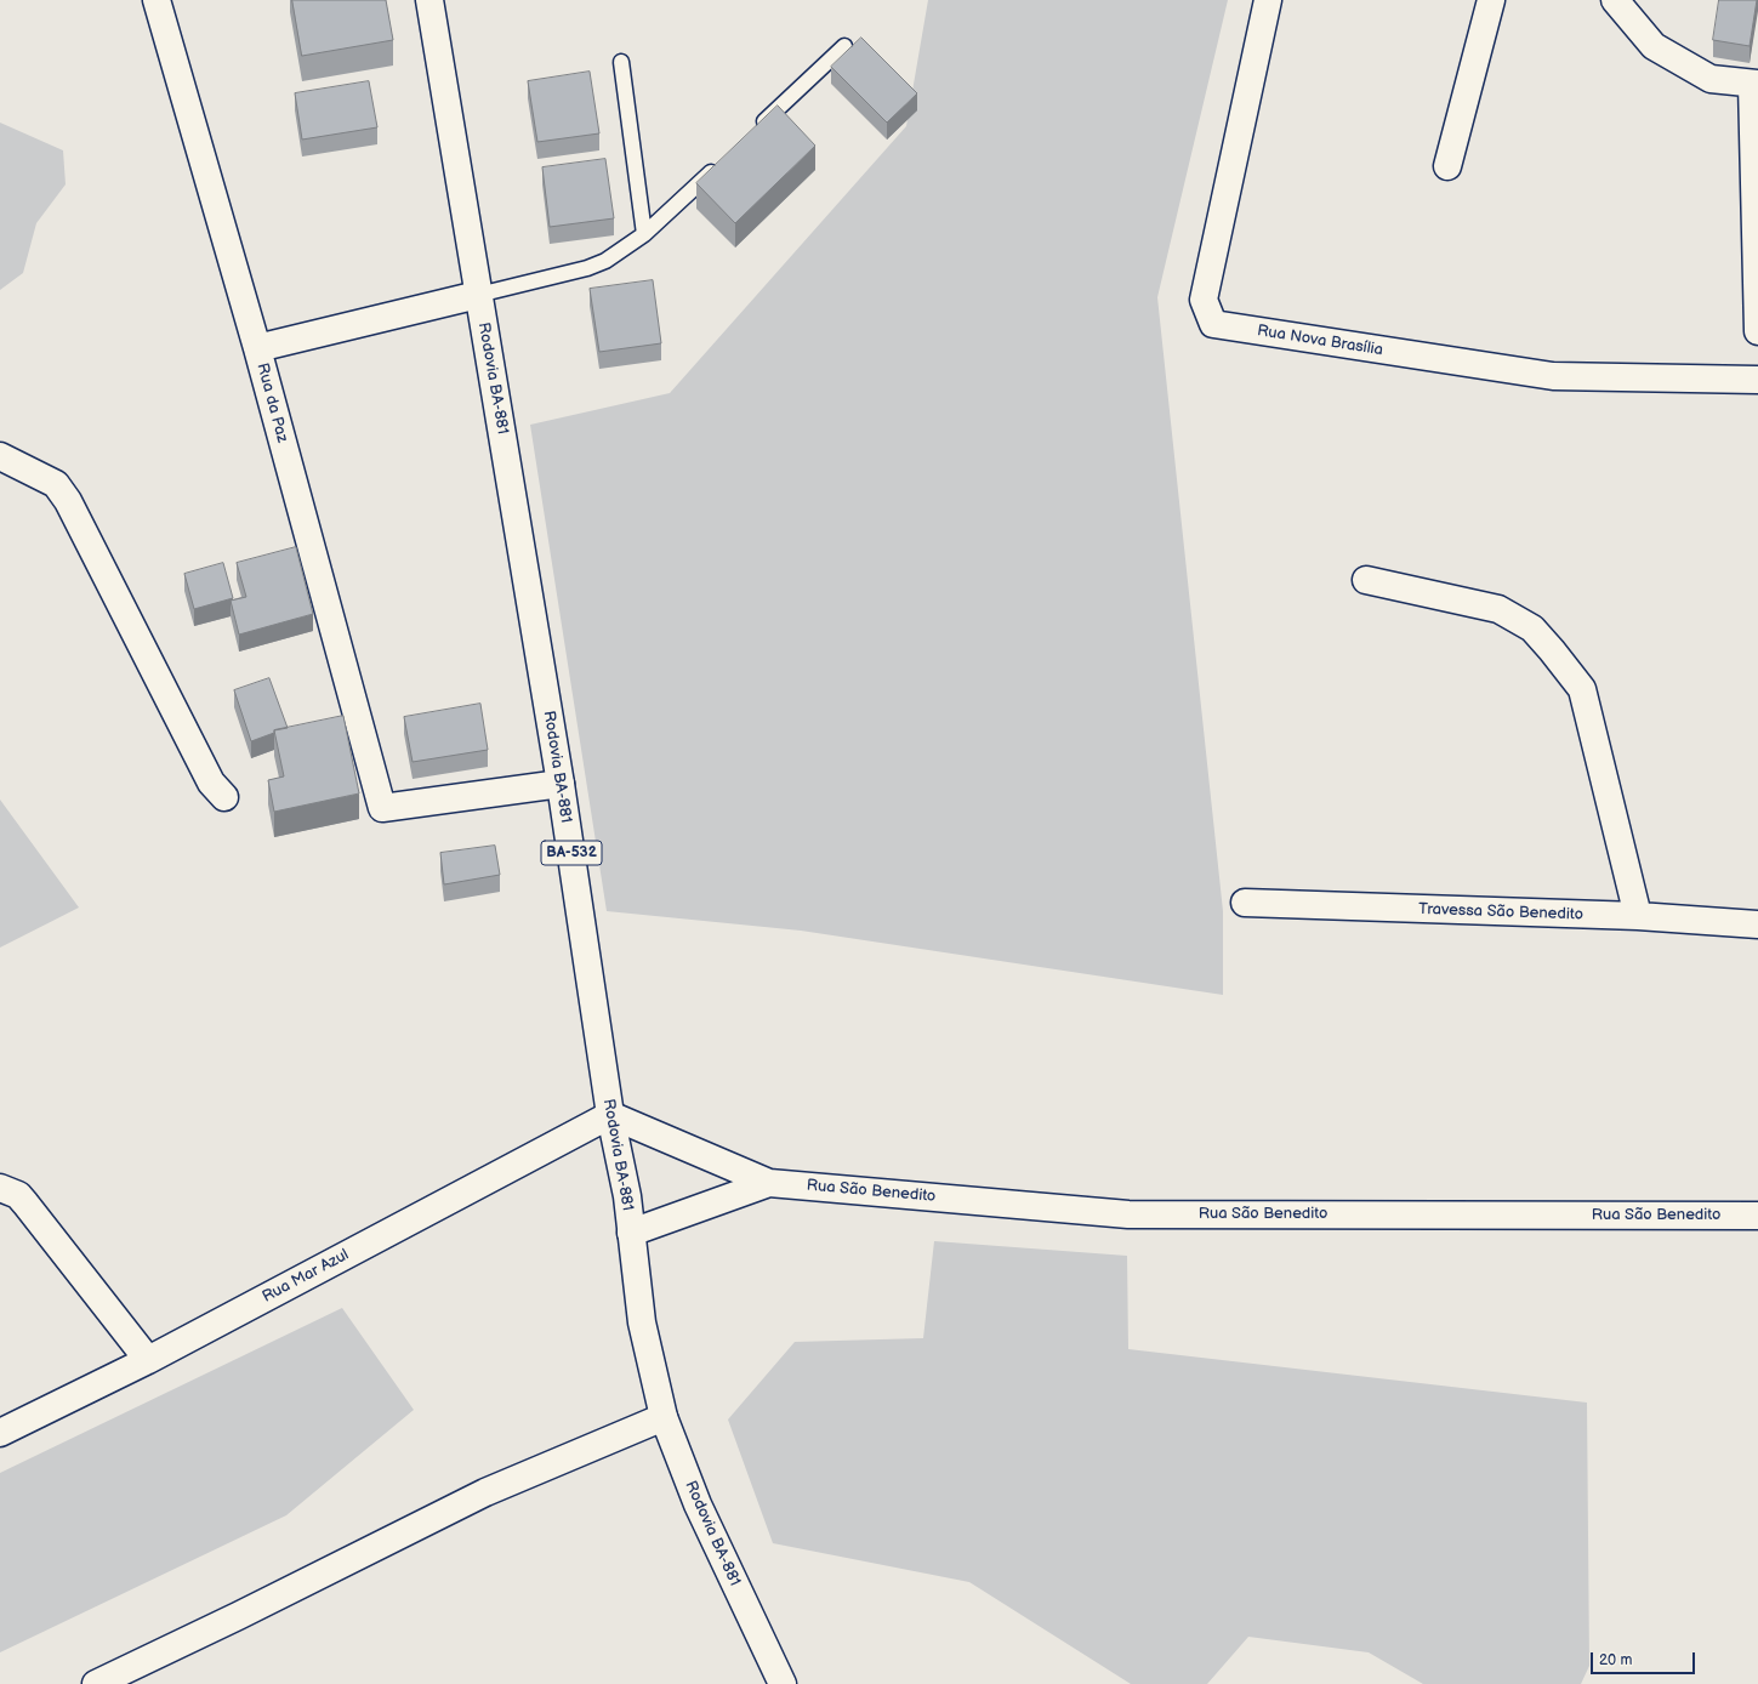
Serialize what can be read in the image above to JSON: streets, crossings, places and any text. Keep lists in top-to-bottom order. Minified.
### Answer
{"streets":{"street":["Rua Nova Brasília","Rodovia BA-881","Rua da Paz","BA-532","Travessa São Benedito","Rua São Benedito","Rua Mar Azul"]},"crossings":[["Rodovia BA-881","Rua da Paz"],["Rodovia BA-881","Rua São Benedito"],["Rodovia BA-881","Rua Mar Azul"],["Rua São Benedito","Rua Mar Azul"]],"scale_bar":"20 m"}
